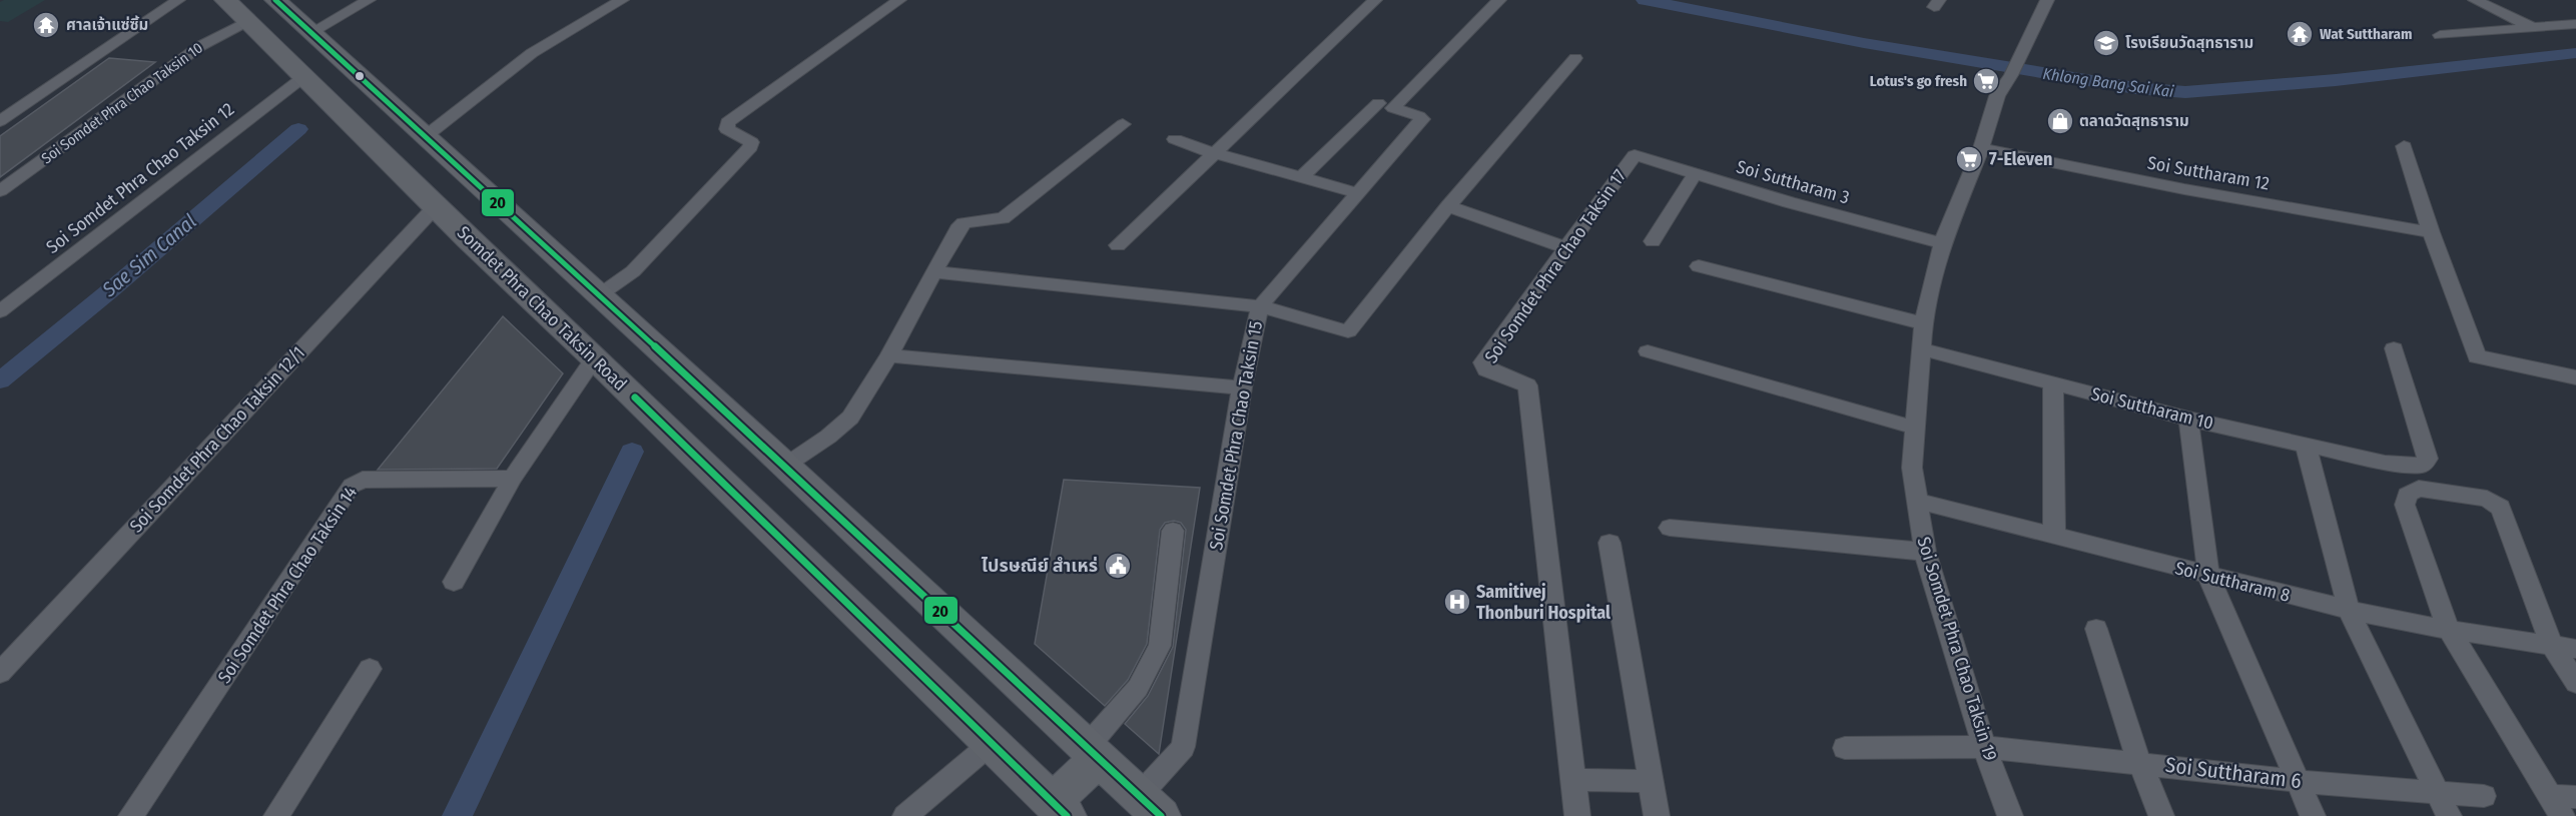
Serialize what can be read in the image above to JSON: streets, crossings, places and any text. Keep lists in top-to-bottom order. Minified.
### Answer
{"streets":{"main road":["Somdet Phra Chao Taksin Road"],"street":["Soi Somdet Phra Chao Taksin 10","Soi Suttharam 12","Soi Somdet Phra Chao Taksin 12","Soi Suttharam 3","Soi Somdet Phra Chao Taksin 17","Soi Suttharam 10","Soi Somdet Phra Chao Taksin 15","Soi Somdet Phra Chao Taksin 12/1","Soi Suttharam 8","Soi Somdet Phra Chao Taksin 14","Soi Somdet Phra Chao Taksin 19","Soi Suttharam 6"]},"crossings":[["Soi Somdet Phra Chao Taksin 10","Somdet Phra Chao Taksin Road"],["Soi Suttharam 12","Soi Somdet Phra Chao Taksin 19"],["Soi Somdet Phra Chao Taksin 12","Somdet Phra Chao Taksin Road"],["Soi Suttharam 3","Soi Somdet Phra Chao Taksin 17"],["Soi Suttharam 3","Soi Somdet Phra Chao Taksin 19"],["Somdet Phra Chao Taksin Road","Soi Somdet Phra Chao Taksin 12/1"],["Soi Suttharam 10","Soi Somdet Phra Chao Taksin 19"],["Soi Suttharam 8","Soi Somdet Phra Chao Taksin 19"],["Soi Somdet Phra Chao Taksin 19","Soi Suttharam 6"]],"water":["Khlong Bang Sai Kai","Sae Sim Canal"],"places":{"temple":["ศาลเจ้าแซ่ซิ้ม","Wat Suttharam"],"school or university":["โรงเรียนวัดสุทธาราม"],"supermarket":["Lotus's go fresh","7-Eleven"],"shop":["ตลาดวัดสุทธาราม"],"public building":["ไปรษณีย์ สำเหร่"],"hospital":["Samitivej Thonburi Hospital"]},"lines":["transit line 20"]}
